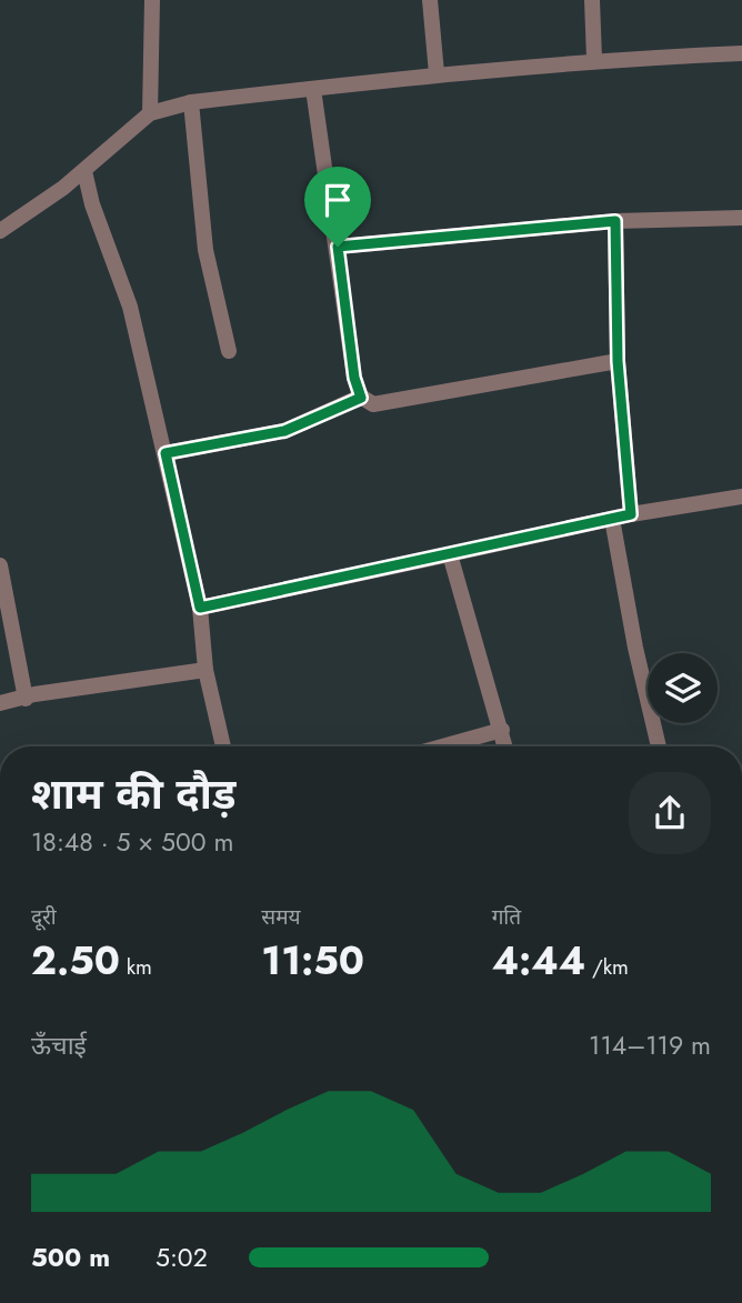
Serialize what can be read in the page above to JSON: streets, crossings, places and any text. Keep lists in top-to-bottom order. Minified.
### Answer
{"page":{"heading":["शाम की दौड़","18:48 · 5 × 500 m"],"stats":[["दूरी","2.50 km"],["समय","11:50"],["गति","4:44 /km"]],"chart":["ऊँचाई","114–119 m"],"list":[{"name":"500 m","note":"5:02"}]}}
